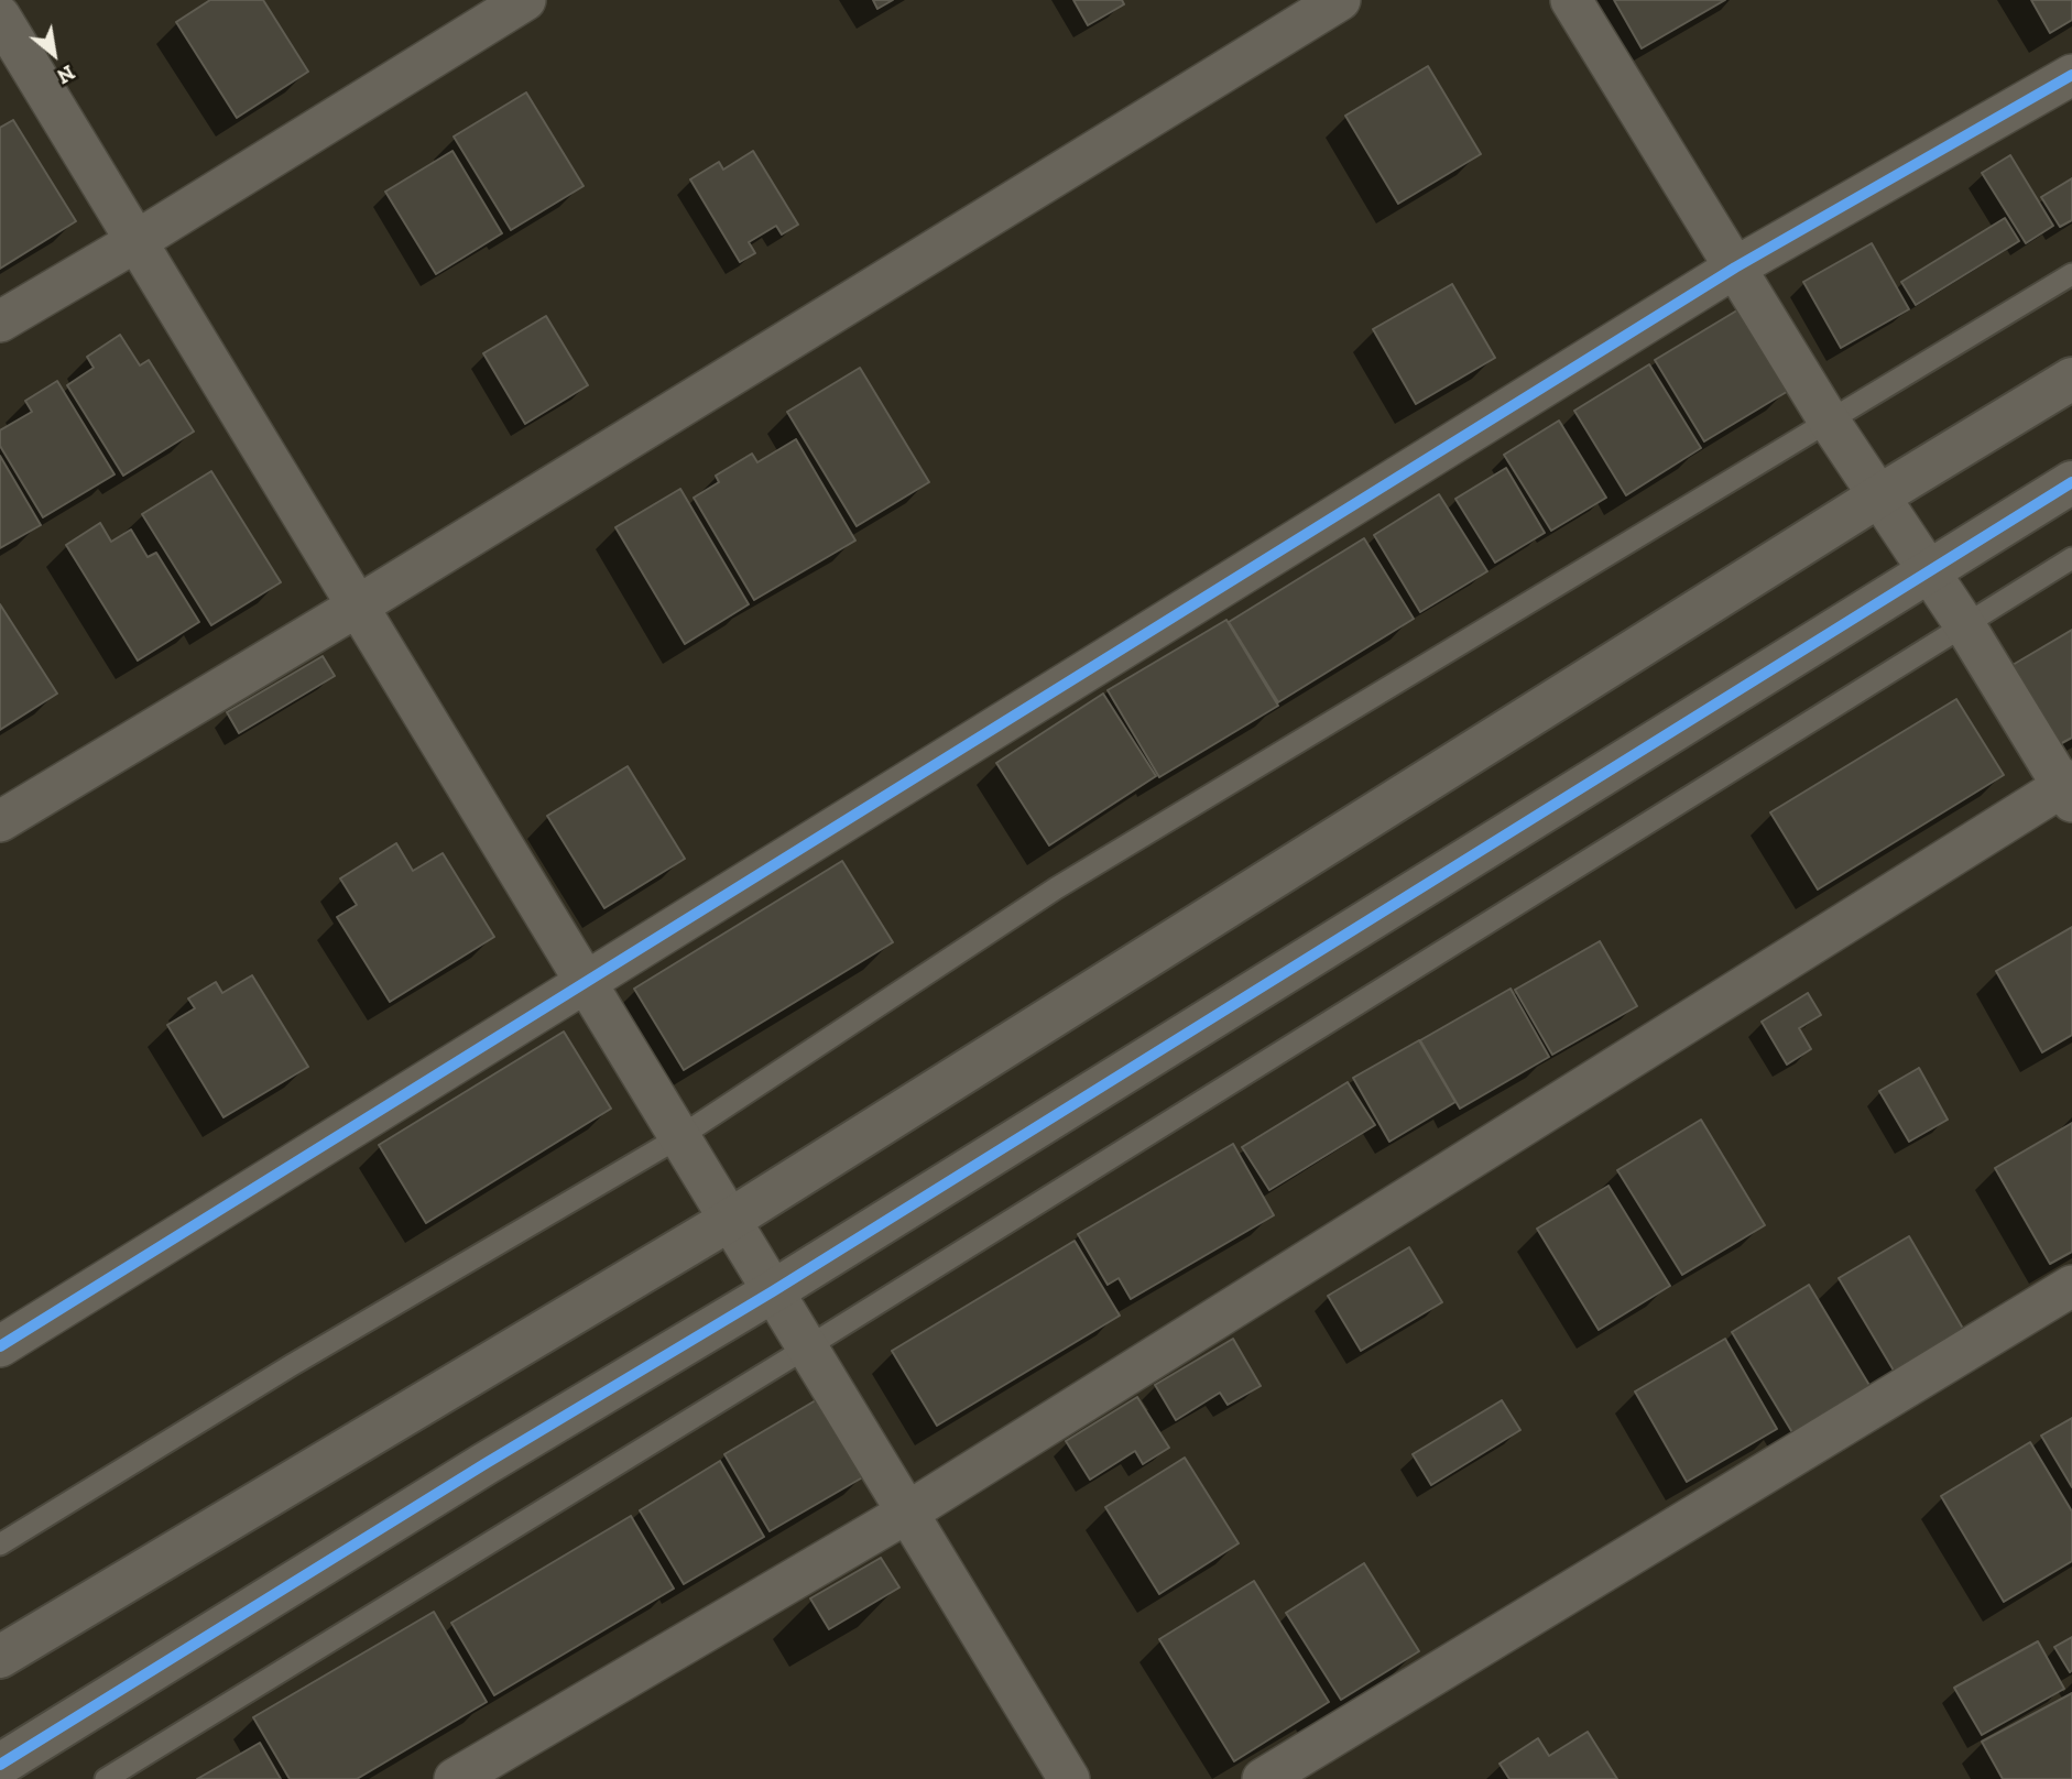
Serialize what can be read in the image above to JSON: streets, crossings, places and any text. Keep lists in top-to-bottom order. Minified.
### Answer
{"north":"bottom right"}
